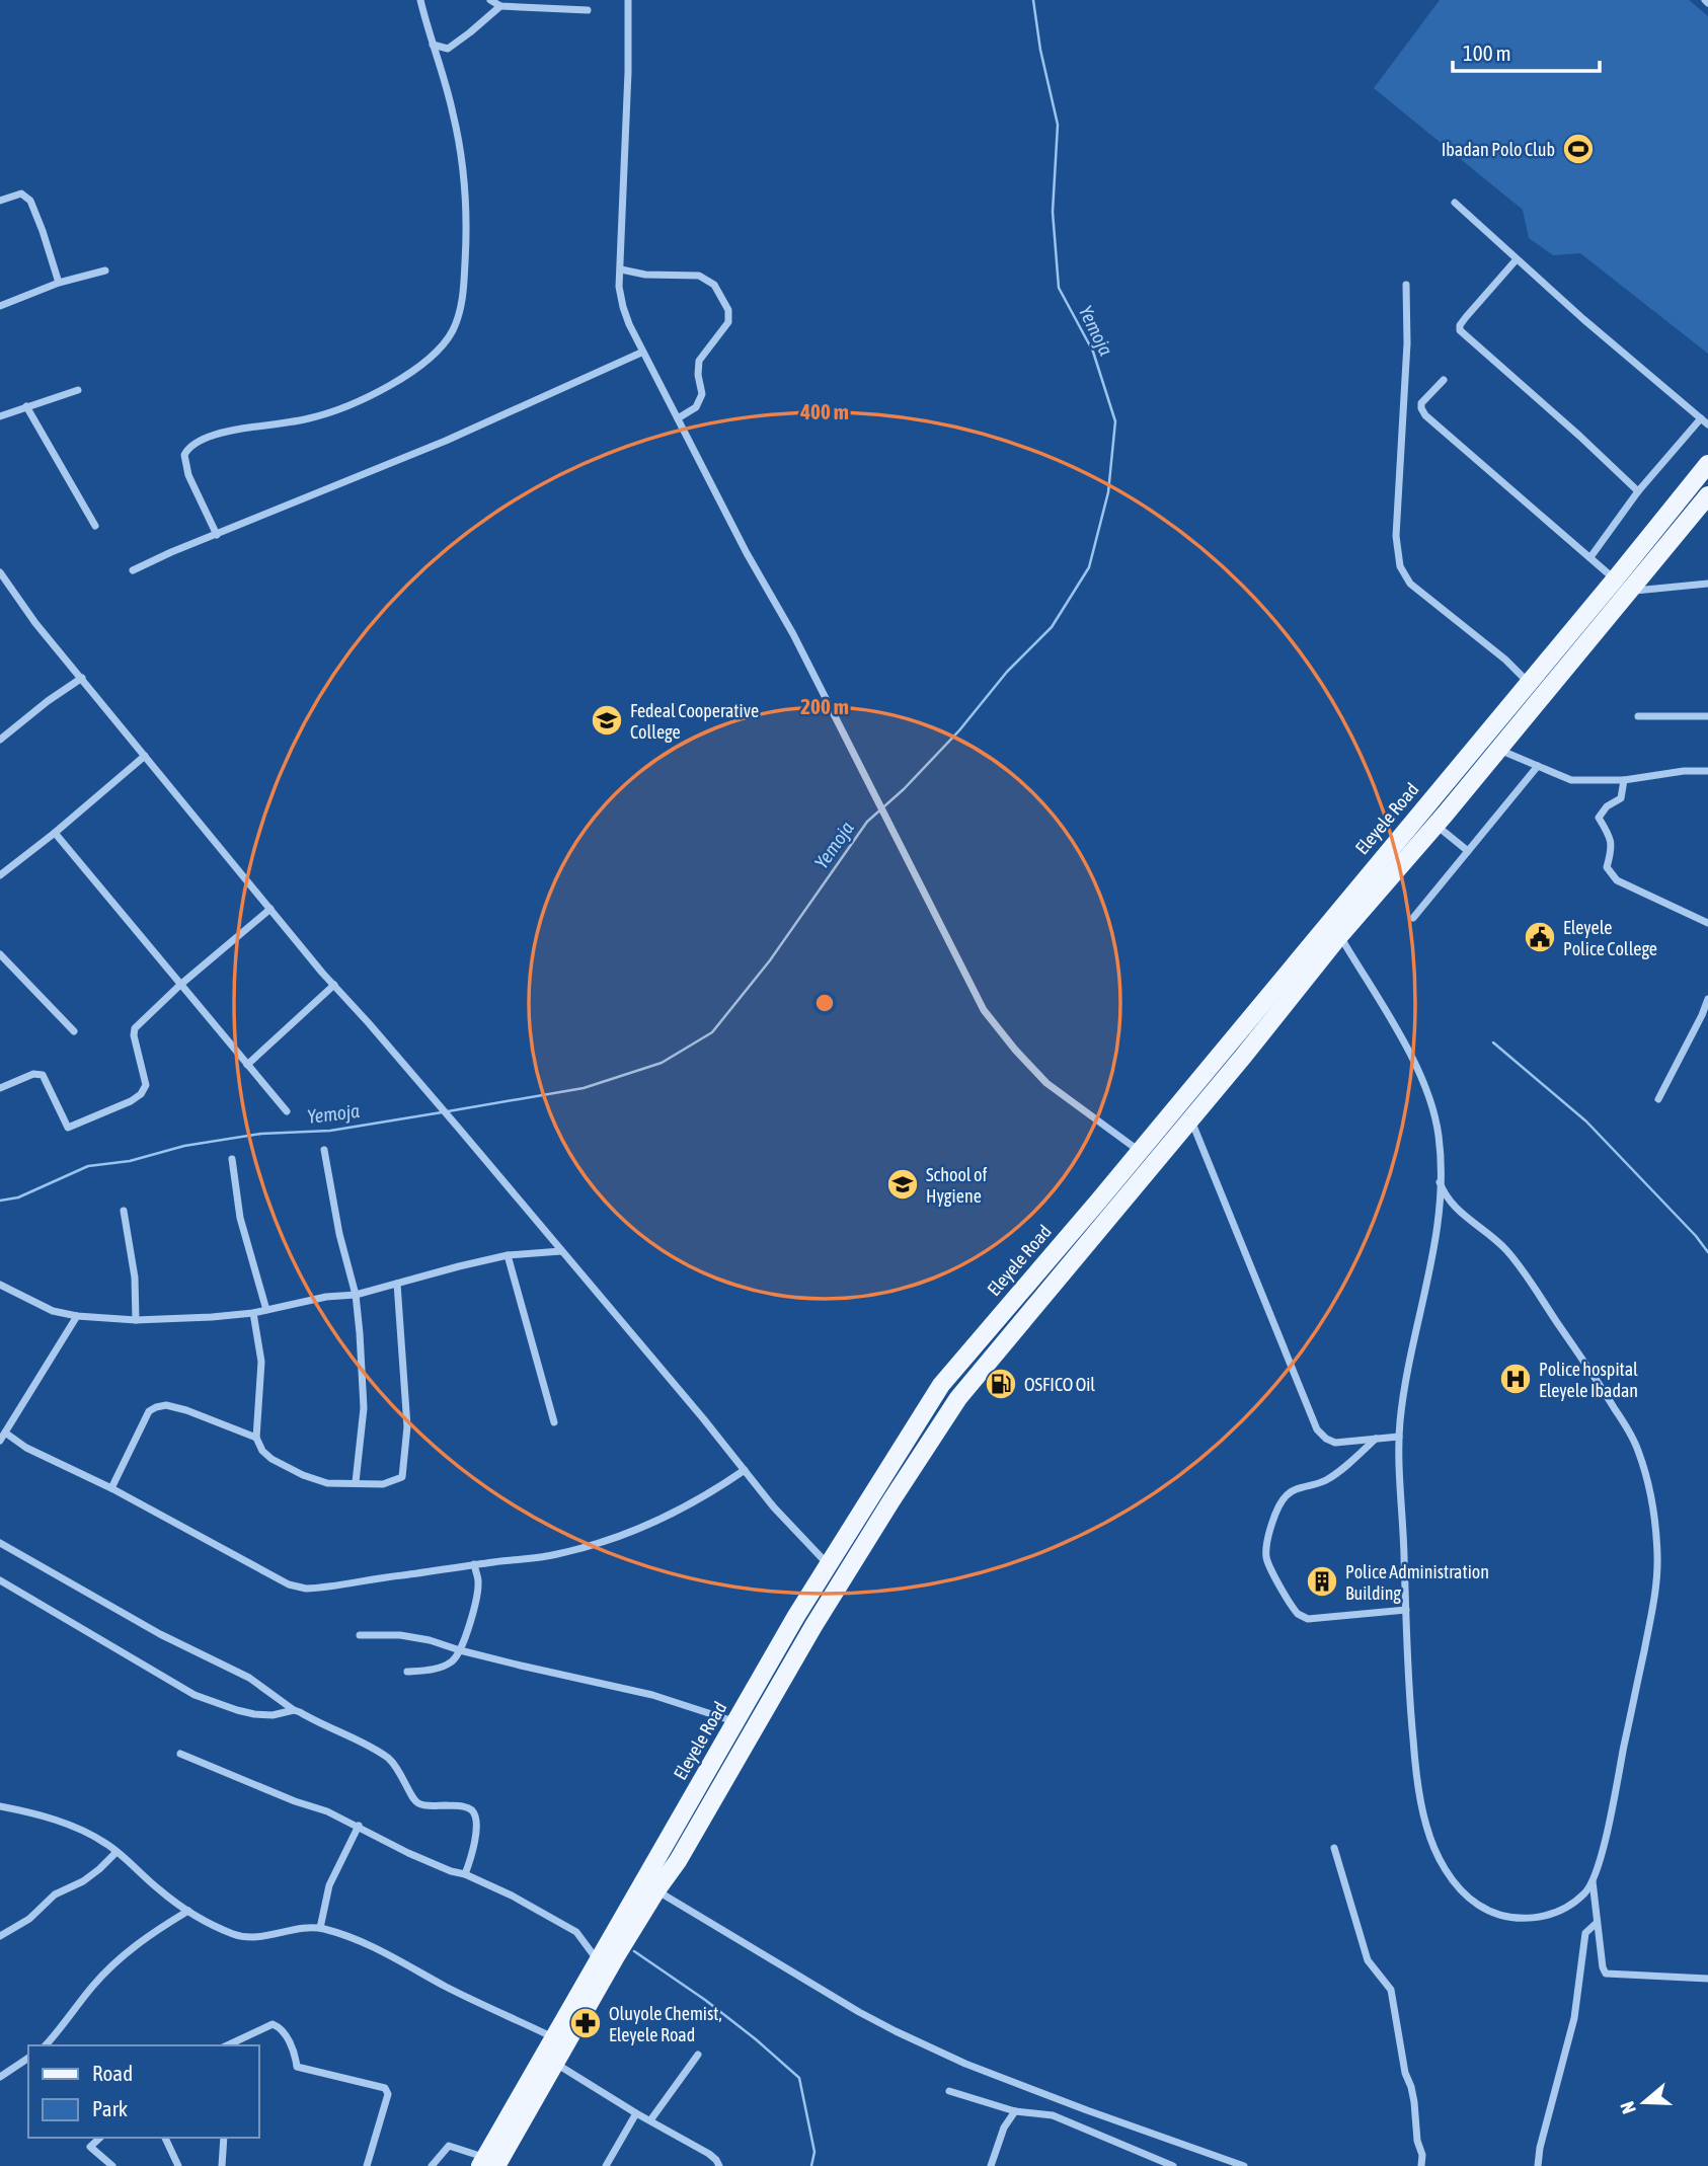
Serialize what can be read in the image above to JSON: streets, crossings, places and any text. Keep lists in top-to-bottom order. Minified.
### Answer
{"streets":{"main road":["Eleyele Road"]},"water":["Yemoja"],"places":{"sports":["Ibadan Polo Club"],"school or university":["Fedeal Cooperative College","School of Hygiene"],"public building":["Eleyele Police College"],"hospital":["Police hospital Eleyele Ibadan"],"fuel station":["OSFICO Oil"],"building":["Police Administration Building"],"pharmacy":["Oluyole Chemist, Eleyele Road"]},"legend":["Road","Park"],"scale_bar":"100 m","north":"left","rings":["400 m","200 m"]}
